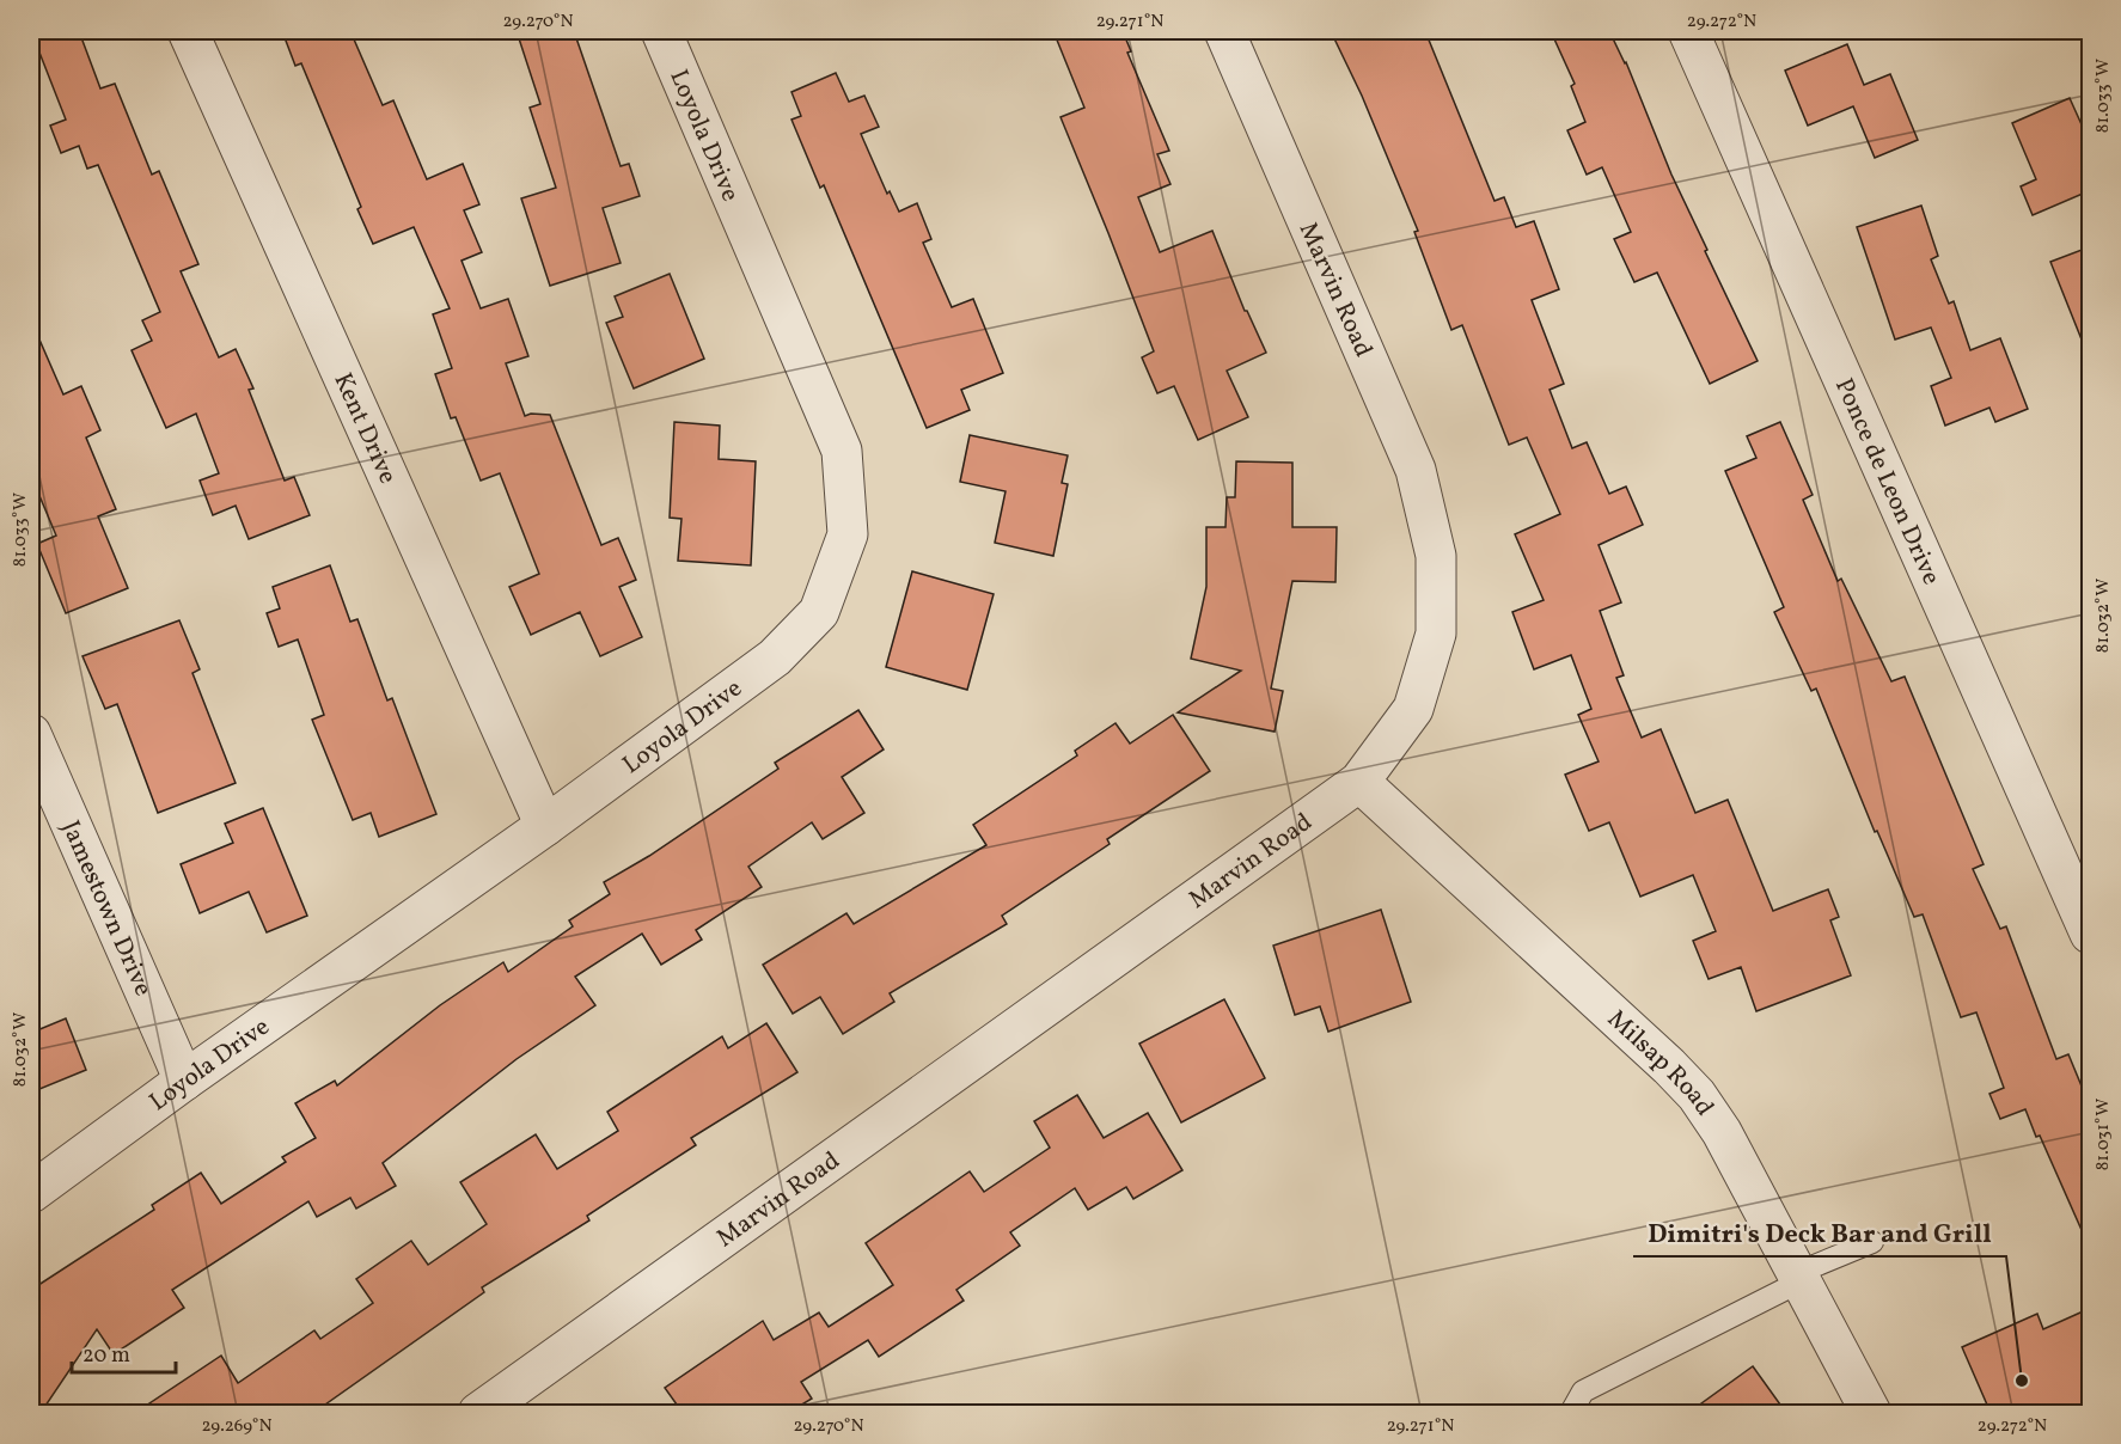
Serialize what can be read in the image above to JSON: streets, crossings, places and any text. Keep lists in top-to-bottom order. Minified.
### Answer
{"streets":{"street":["Loyola Drive","Marvin Road","Kent Drive","Ponce de Leon Drive","Jamestown Drive","Milsap Road"]},"crossings":[["Loyola Drive","Kent Drive"],["Loyola Drive","Jamestown Drive"],["Marvin Road","Milsap Road"]],"places":["Dimitri's Deck Bar and Grill"],"scale_bar":"20 m","coordinates":["29.270°N","29.271°N","29.272°N","81.033°W","81.032°W","81.031°W","29.269°N"]}
